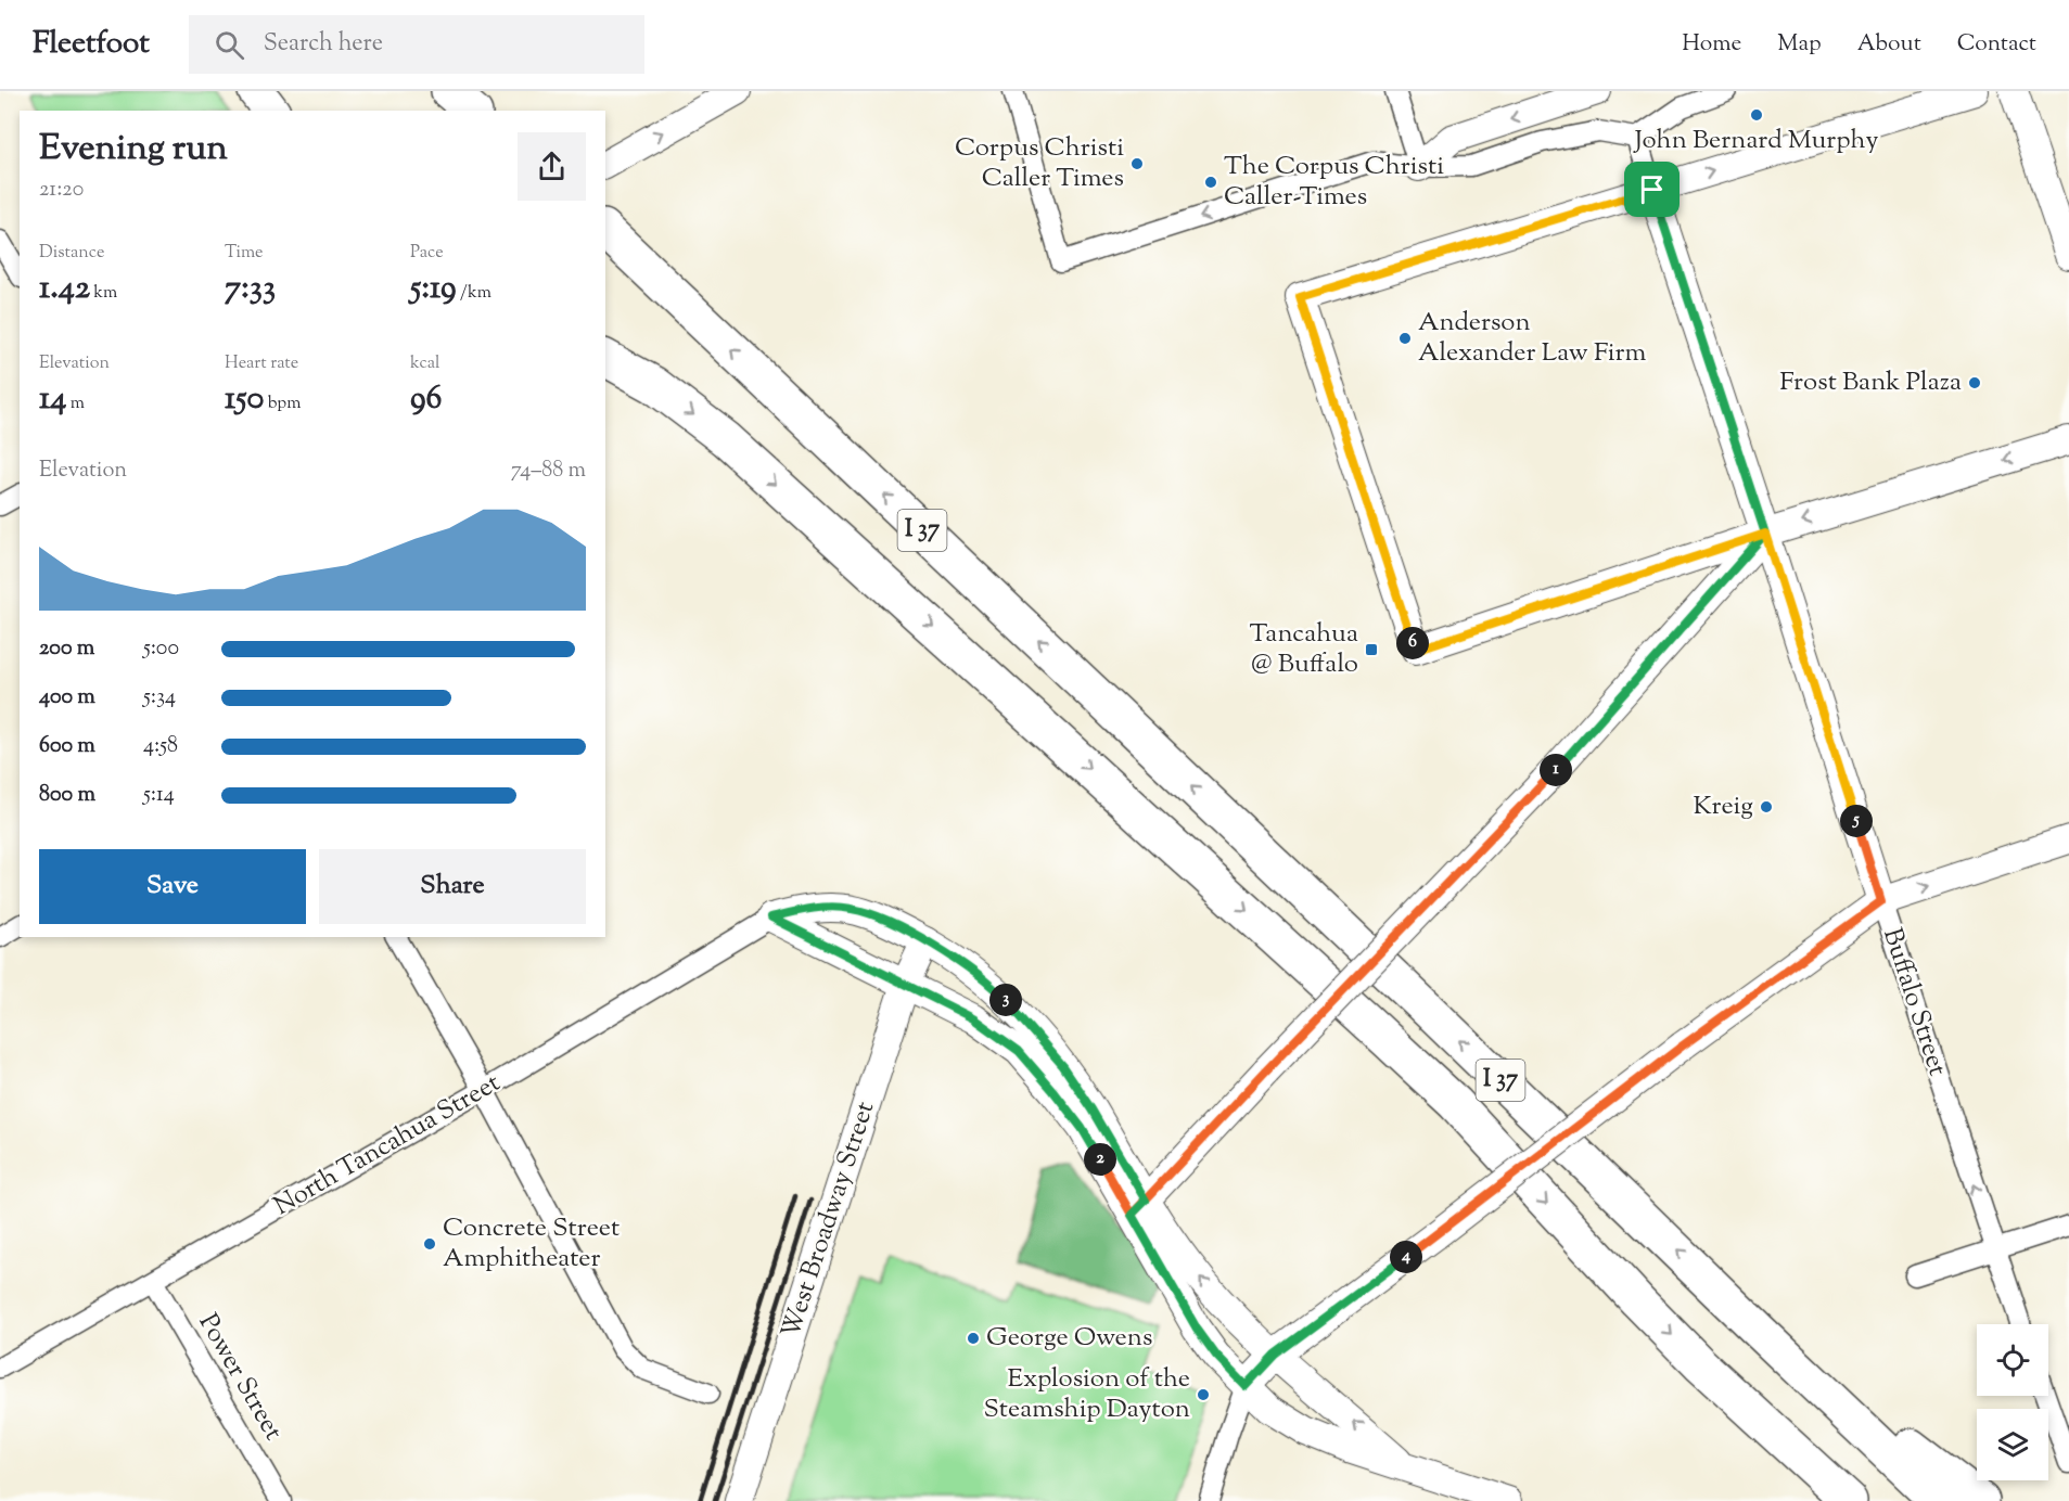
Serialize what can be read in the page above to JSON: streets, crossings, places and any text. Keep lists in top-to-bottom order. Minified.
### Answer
{"streets":{"highway":["I 37"],"main road":["Buffalo Street","West Broadway Street"],"street":["North Tancahua Street","Power Street"]},"crossings":[["North Tancahua Street","Power Street"]],"places":{"other":["John Bernard Murphy","Corpus Christi Caller Times","The Corpus Christi Caller-Times","Anderson Alexander Law Firm","Frost Bank Plaza","Kreig","Concrete Street Amphitheater","George Owens","Explosion of the Steamship Dayton"],"transit":["Tancahua @ Buffalo"]},"page":{"header":"Fleetfoot","search":"Search here","nav":["Home","Map","About","Contact"],"heading":["Evening run","21:20"],"stats":[["Distance","1.42 km"],["Time","7:33"],["Pace","5:19 /km"],["Elevation","14 m"],["Heart rate","150 bpm"],["kcal","96"]],"chart":["Elevation","74–88 m"],"list":[{"name":"200 m","note":"5:00"},{"name":"400 m","note":"5:34"},{"name":"600 m","note":"4:58"},{"name":"800 m","note":"5:14"}],"pins":["6","1","5","3","2","4"],"buttons":["Save","Share"]}}
